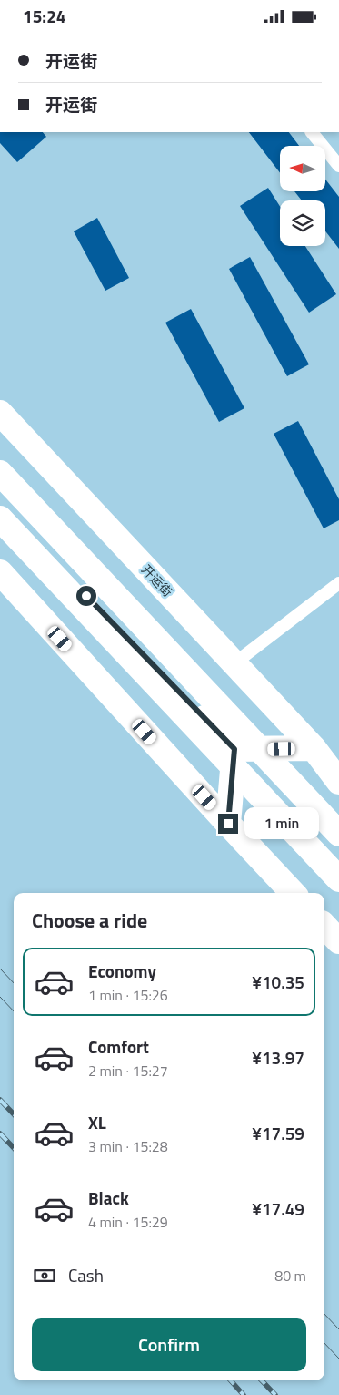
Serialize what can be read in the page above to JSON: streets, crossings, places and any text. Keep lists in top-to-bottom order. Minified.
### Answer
{"streets":{"main road":["开运街"]},"north":"left","page":{"status":"15:24","banner":["开运街","开运街"],"bubble":"1 min","heading":"Choose a ride","list":[{"name":"Economy","note":"1 min · 15:26","value":"¥10.35"},{"name":"Comfort","note":"2 min · 15:27","value":"¥13.97"},{"name":"XL","note":"3 min · 15:28","value":"¥17.59"},{"name":"Black","note":"4 min · 15:29","value":"¥17.49"}],"pay":["Cash","80 m"],"buttons":"Confirm"}}
